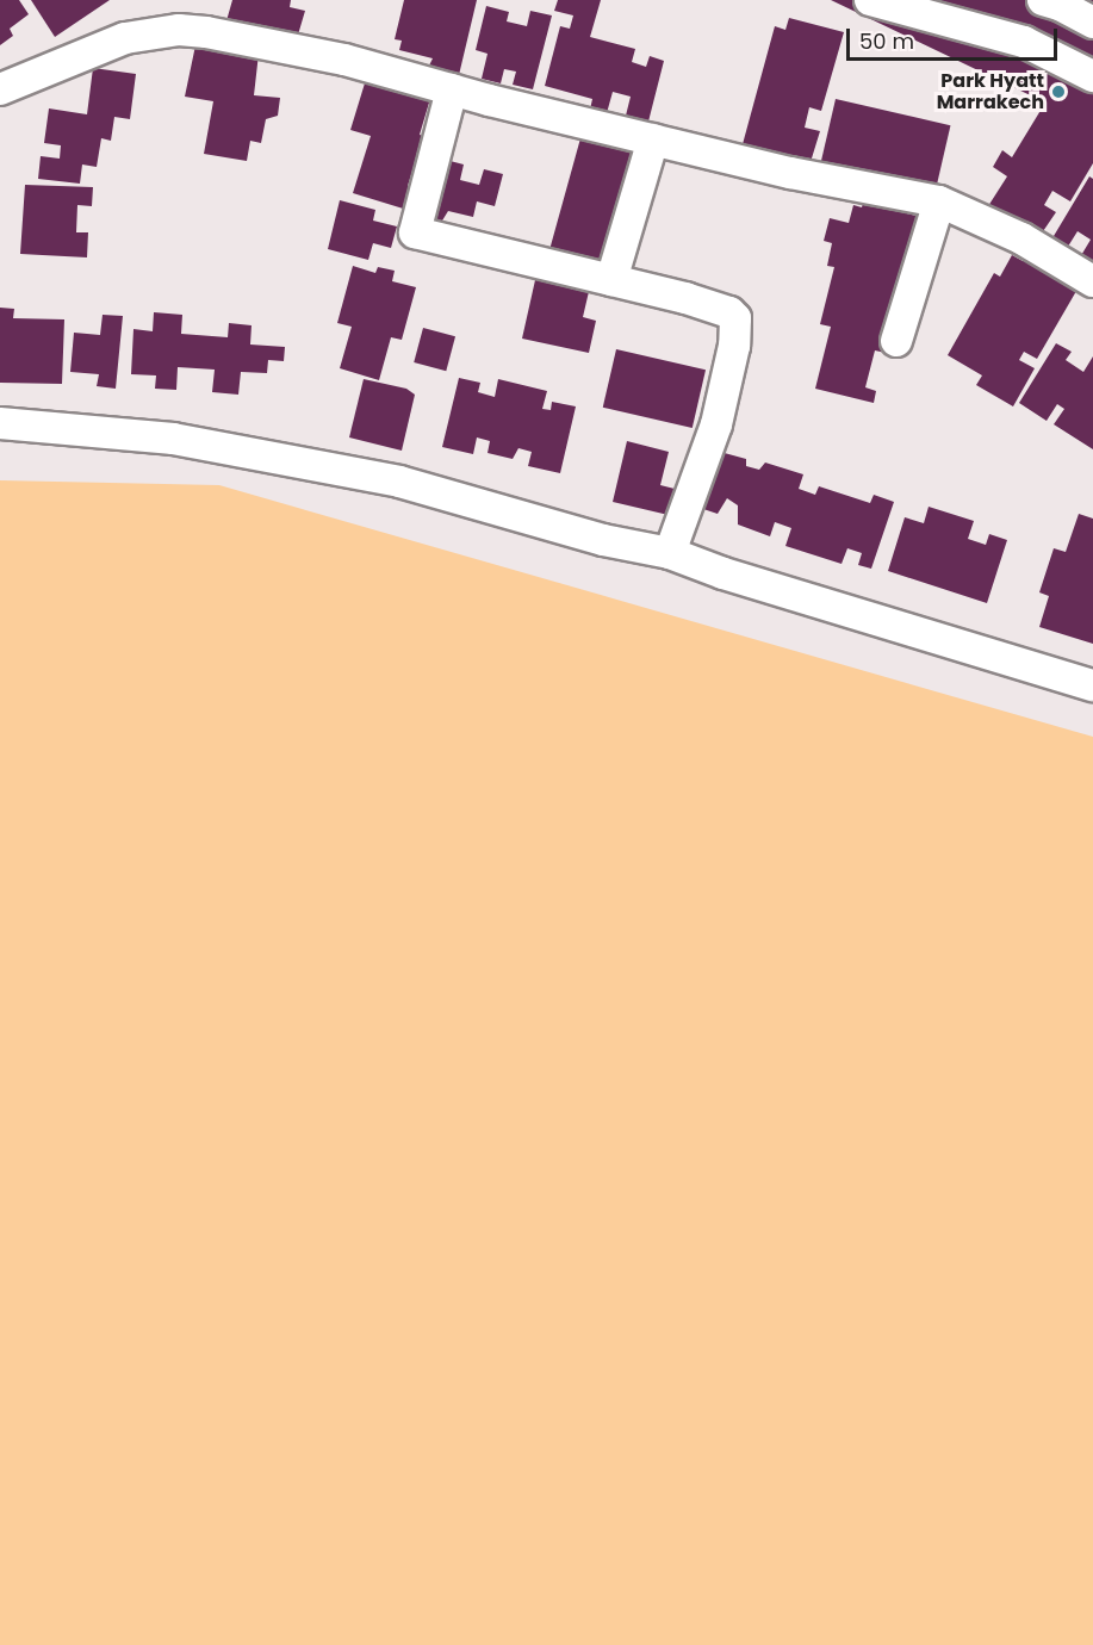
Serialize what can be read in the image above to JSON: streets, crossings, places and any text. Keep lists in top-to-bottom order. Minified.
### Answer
{"places":["Park Hyatt Marrakech"],"scale_bar":"50 m"}
